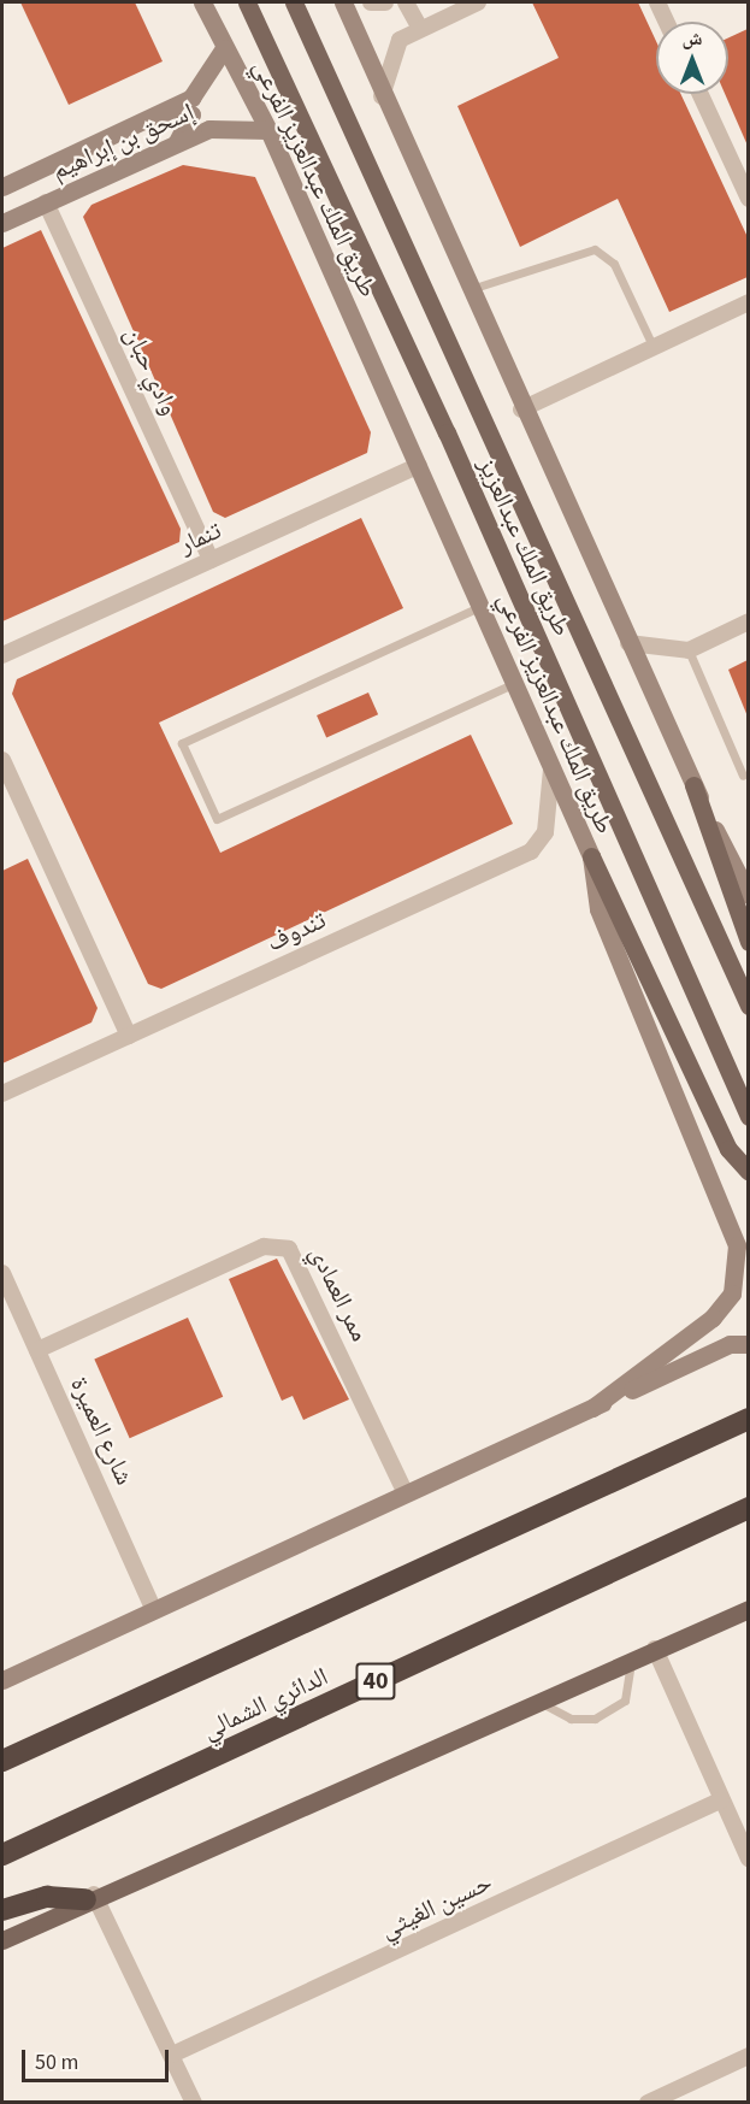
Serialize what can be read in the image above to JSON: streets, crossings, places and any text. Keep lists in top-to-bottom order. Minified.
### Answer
{"streets":{"highway":["40","الدائري الشمالي"],"main road":["طريق الملك عبدالعزيز"],"street":["إسحق بن إبراهيم","طريق الملك عبدالعزيز الفرعي","وادي حبان","تنمار","تندوف","ممر العمادي","شارع العميرة","حسين الغيثي"]},"crossings":[["إسحق بن إبراهيم","طريق الملك عبدالعزيز الفرعي"],["إسحق بن إبراهيم","وادي حبان"],["طريق الملك عبدالعزيز الفرعي","تنمار"],["طريق الملك عبدالعزيز الفرعي","تندوف"],["وادي حبان","تنمار"],["ممر العمادي","شارع العميرة"]],"scale_bar":"50 m","north":"top"}
